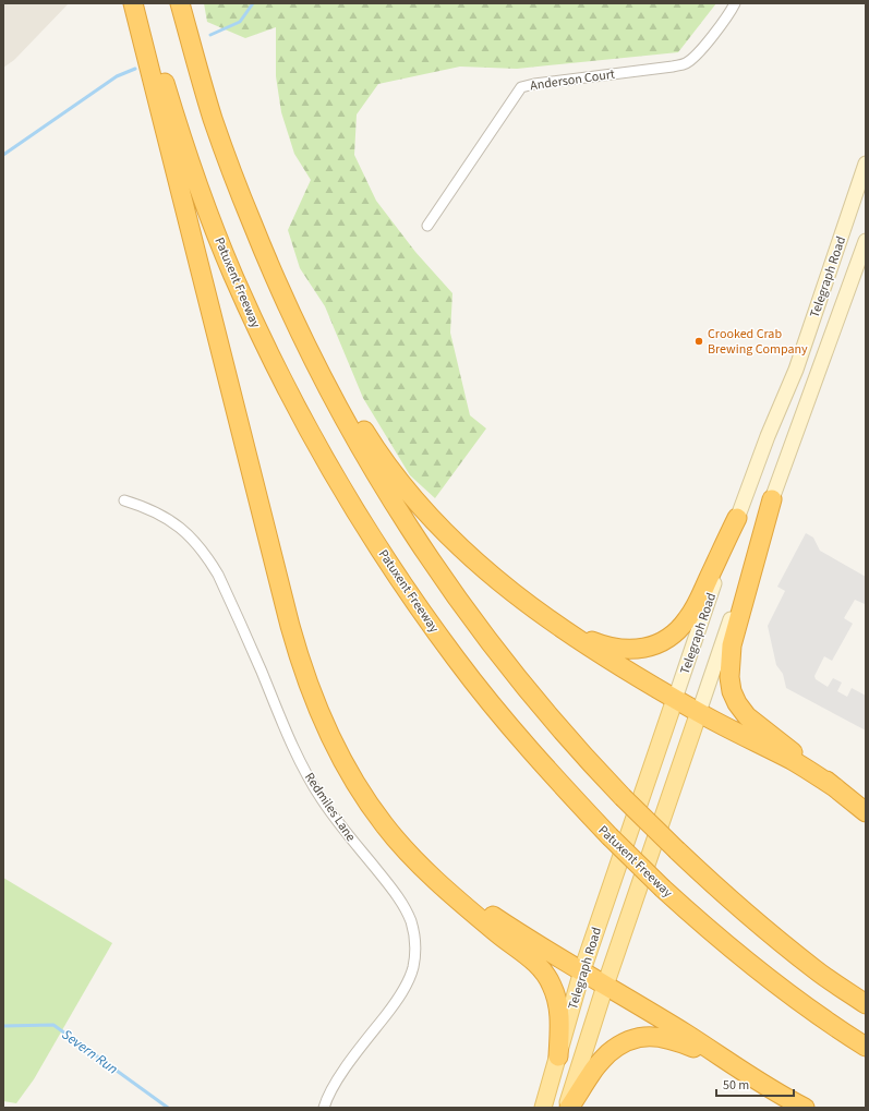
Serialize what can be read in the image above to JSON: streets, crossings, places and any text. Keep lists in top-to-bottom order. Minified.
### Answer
{"streets":{"highway":["Patuxent Freeway"],"main road":["Telegraph Road"],"street":["Anderson Court","Redmiles Lane"]},"water":["Severn Run"],"places":["Crooked Crab Brewing Company"],"scale_bar":"50 m"}
